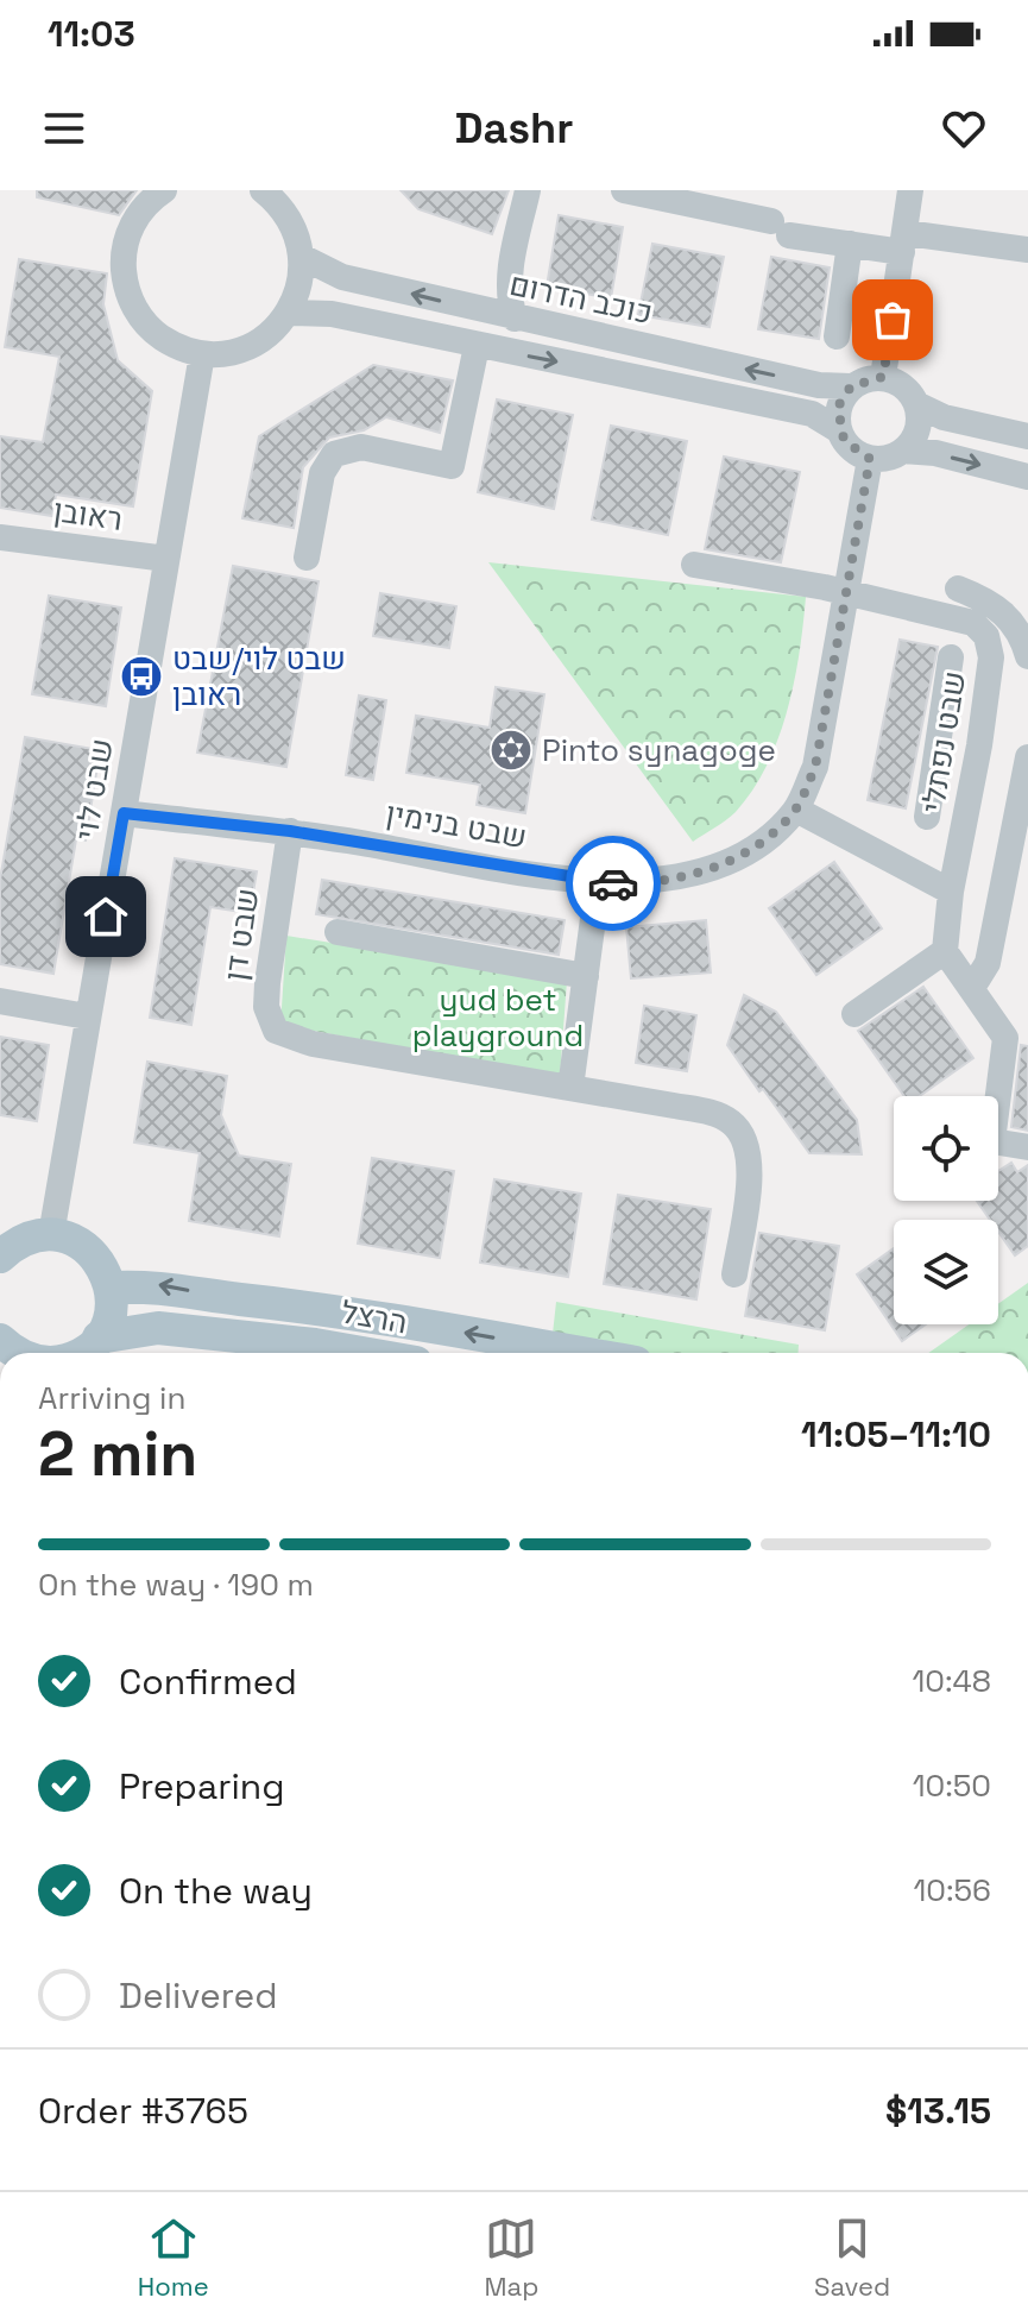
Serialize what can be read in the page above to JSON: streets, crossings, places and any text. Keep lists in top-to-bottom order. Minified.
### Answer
{"streets":{"main road":["הרצל"],"street":["כוכב הדרום","ראובן","שבט נפתלי","שבט לוי","שבט בנימין","שבט דן"]},"crossings":[["כוכב הדרום","שבט בנימין"],["ראובן","שבט לוי"],["שבט נפתלי","שבט בנימין"],["שבט לוי","שבט בנימין"],["שבט בנימין","שבט דן"]],"parks":["yud bet playground"],"places":{"bus stop":["שבט לוי/שבט ראובן"],"synagogue":["Pinto synagoge"]},"page":{"status":"11:03","header":"Dashr","heading":["2 min","Arriving in","11:05–11:10"],"panel":["Order #3765","$13.15"],"bar":"On the way · 190 m","list":[["Confirmed","10:48"],["Preparing","10:50"],["On the way","10:56"],"Delivered"],"tabs":["Home","Map","Saved"]}}
